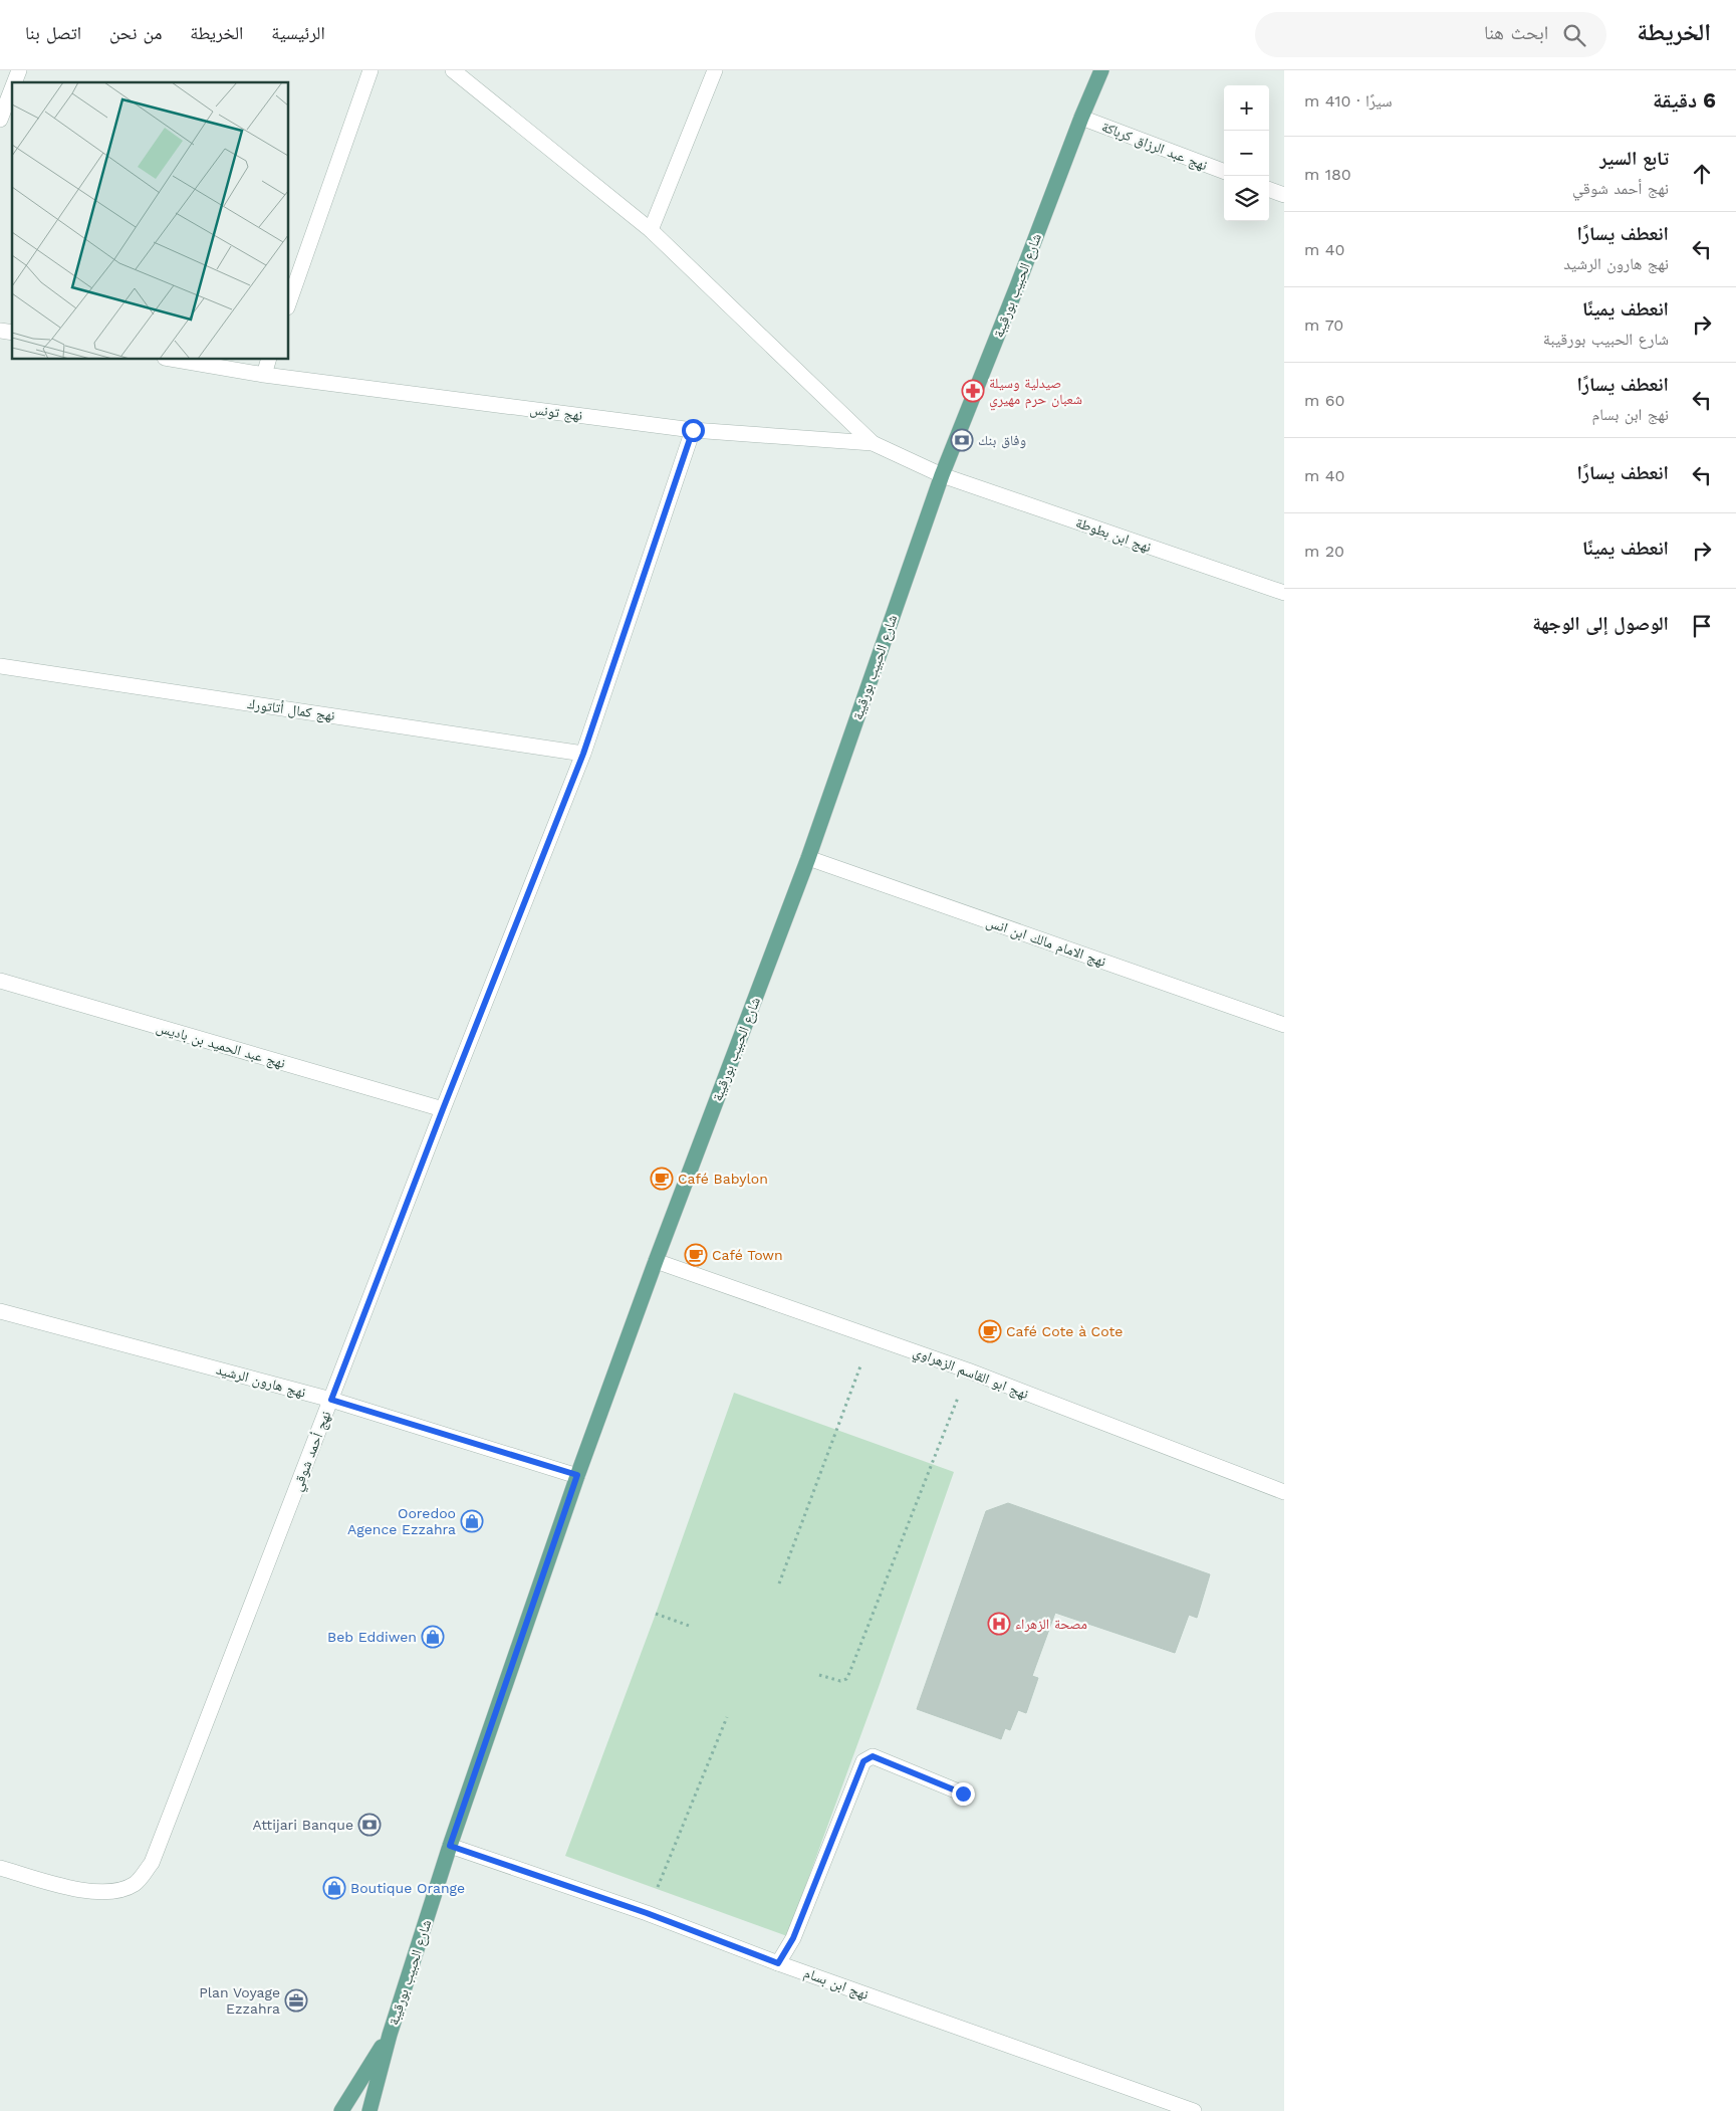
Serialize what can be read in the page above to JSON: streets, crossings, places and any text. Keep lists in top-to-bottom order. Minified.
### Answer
{"streets":{"main road":["شارع الحبيب بورقيبة"],"street":["نهج عبد الرزاق كرباكة","نهج تونس","نهج ابن بطوطة","نهج كمال أتاتورك","نهج الامام مالك ابن انس","نهج عبد الحميد بن باديس","نهج ابو القاسم الزهراوي","نهج هارون الرشيد","نهج أحمد شوقي","نهج ابن بسام"]},"crossings":[["نهج عبد الرزاق كرباكة","شارع الحبيب بورقيبة"],["شارع الحبيب بورقيبة","نهج تونس"],["شارع الحبيب بورقيبة","نهج ابن بطوطة"],["شارع الحبيب بورقيبة","نهج الامام مالك ابن انس"],["شارع الحبيب بورقيبة","نهج ابو القاسم الزهراوي"],["شارع الحبيب بورقيبة","نهج هارون الرشيد"],["شارع الحبيب بورقيبة","نهج ابن بسام"],["نهج تونس","نهج ابن بطوطة"],["نهج تونس","نهج أحمد شوقي"],["نهج كمال أتاتورك","نهج أحمد شوقي"],["نهج عبد الحميد بن باديس","نهج أحمد شوقي"],["نهج هارون الرشيد","نهج أحمد شوقي"]],"places":{"pharmacy":["صيدلية وسيلة شعبان حرم مهيري"],"bank":["وفاق بنك","Attijari Banque"],"cafe":["Café Babylon","Café Town","Café Cote à Cote"],"shop":["Ooredoo Agence Ezzahra","Beb Eddiwen","Boutique Orange"],"hospital":["مصحة الزهراء"],"office":["Plan Voyage Ezzahra"]},"page":{"header":"الخريطة","search":"ابحث هنا","nav":["الرئيسية","الخريطة","من نحن","اتصل بنا"],"heading":["6 دقيقة","سيرًا · 410 m"],"map_buttons":["+","−"],"list":[["تابع السير","نهج أحمد شوقي","180 m"],["انعطف يسارًا","نهج هارون الرشيد","40 m"],["انعطف يمينًا","شارع الحبيب بورقيبة","70 m"],["انعطف يسارًا","نهج ابن بسام","60 m"],["انعطف يسارًا","40 m"],["انعطف يمينًا","20 m"],"الوصول إلى الوجهة"]}}
